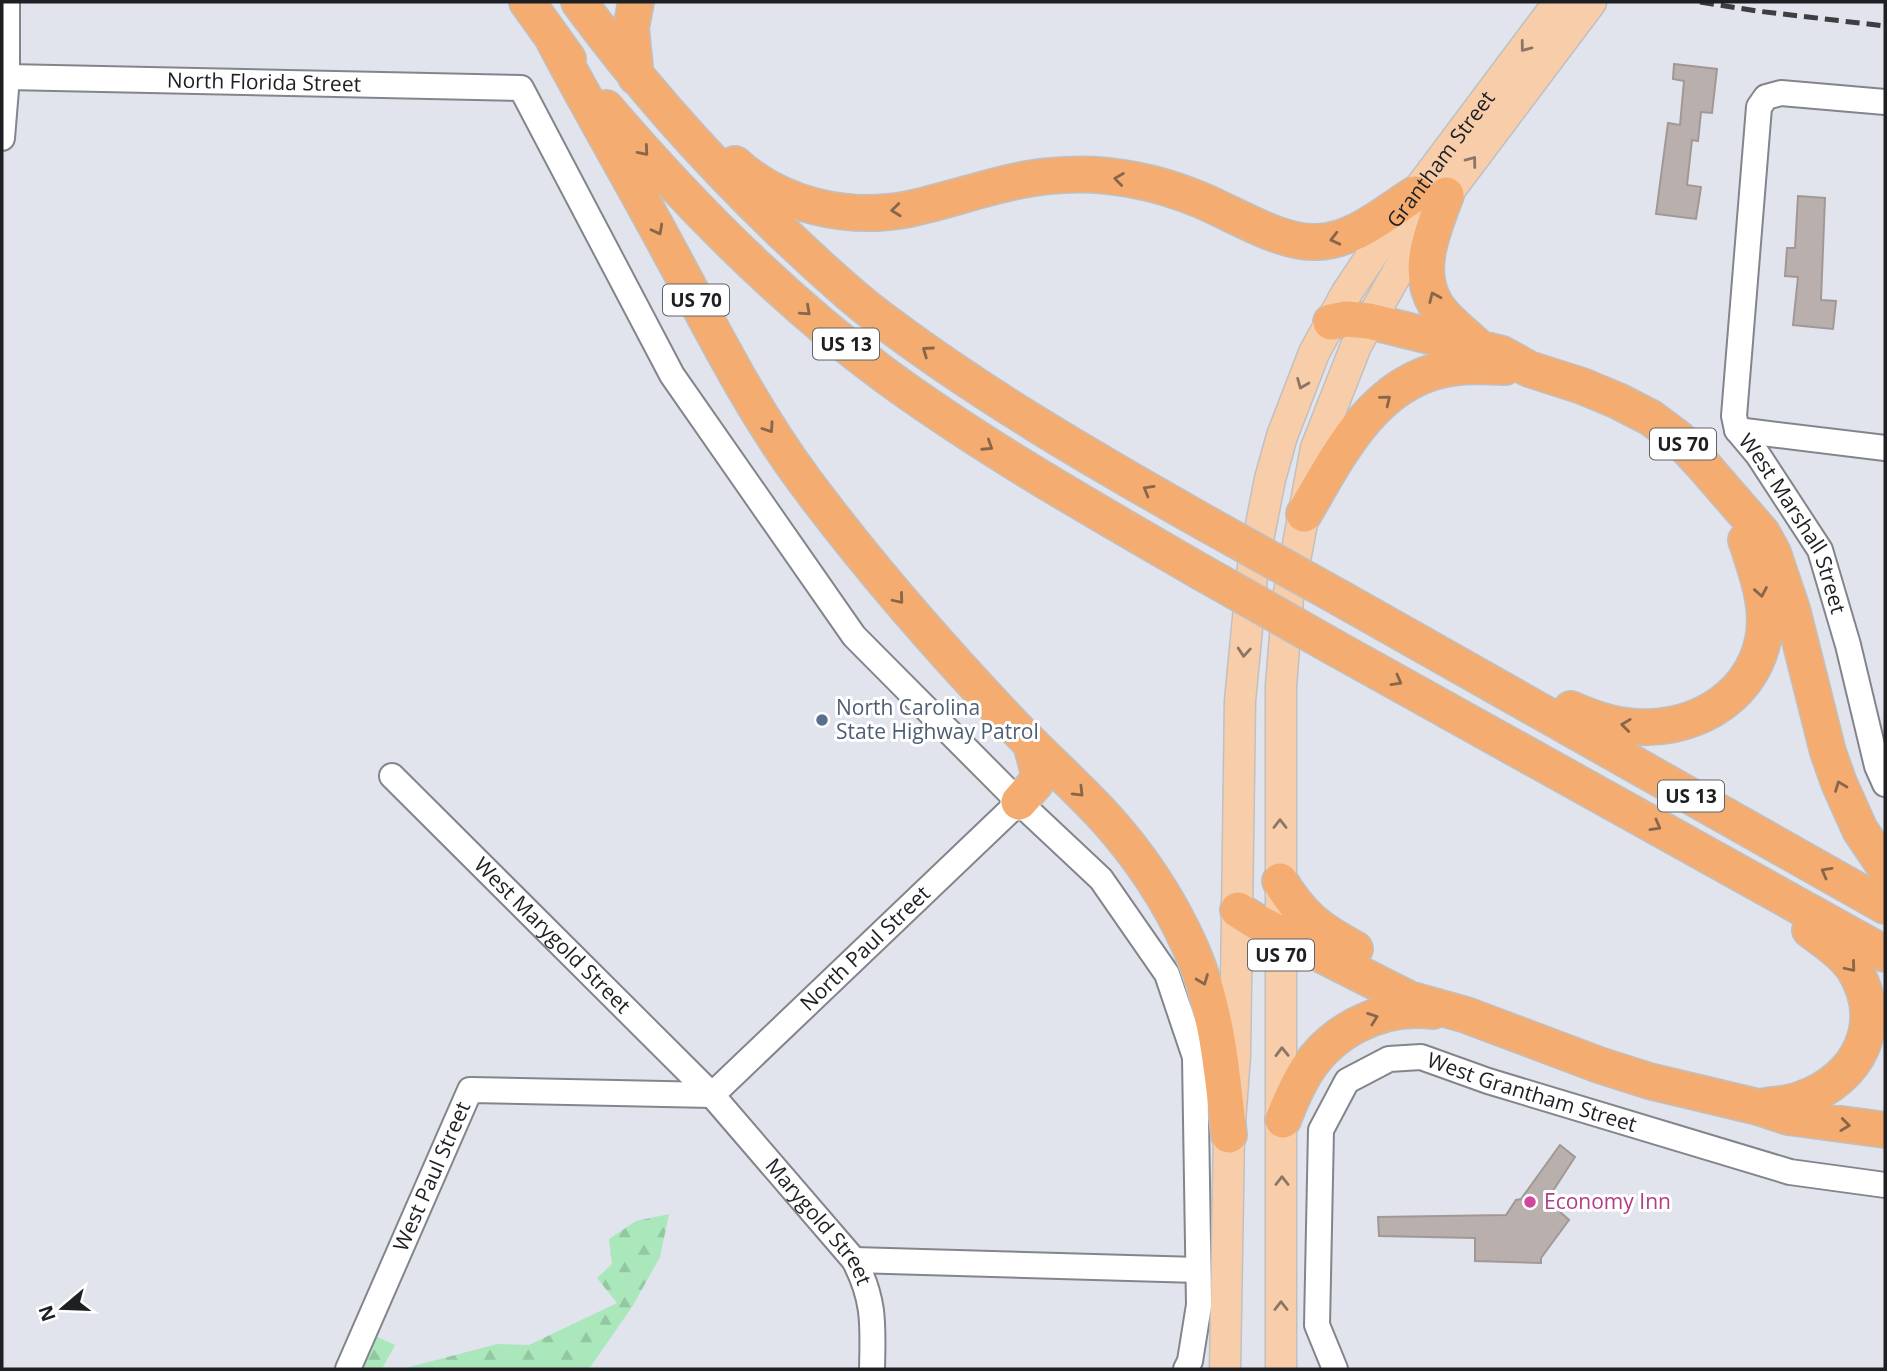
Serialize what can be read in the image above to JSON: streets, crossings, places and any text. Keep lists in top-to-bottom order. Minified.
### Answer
{"streets":{"highway":["US 70","US 13"],"main road":["Grantham Street"],"street":["North Florida Street","West Marshall Street","West Marygold Street","North Paul Street","West Grantham Street","West Paul Street","Marygold Street"]},"crossings":[["North Florida Street","North Paul Street"],["Grantham Street","US 70"],["US 70","US 13"],["West Marygold Street","North Paul Street"],["West Marygold Street","West Paul Street"],["West Marygold Street","Marygold Street"],["North Paul Street","West Paul Street"],["North Paul Street","Marygold Street"],["West Paul Street","Marygold Street"]],"places":["North Carolina State Highway Patrol","Economy Inn"],"north":"left"}
